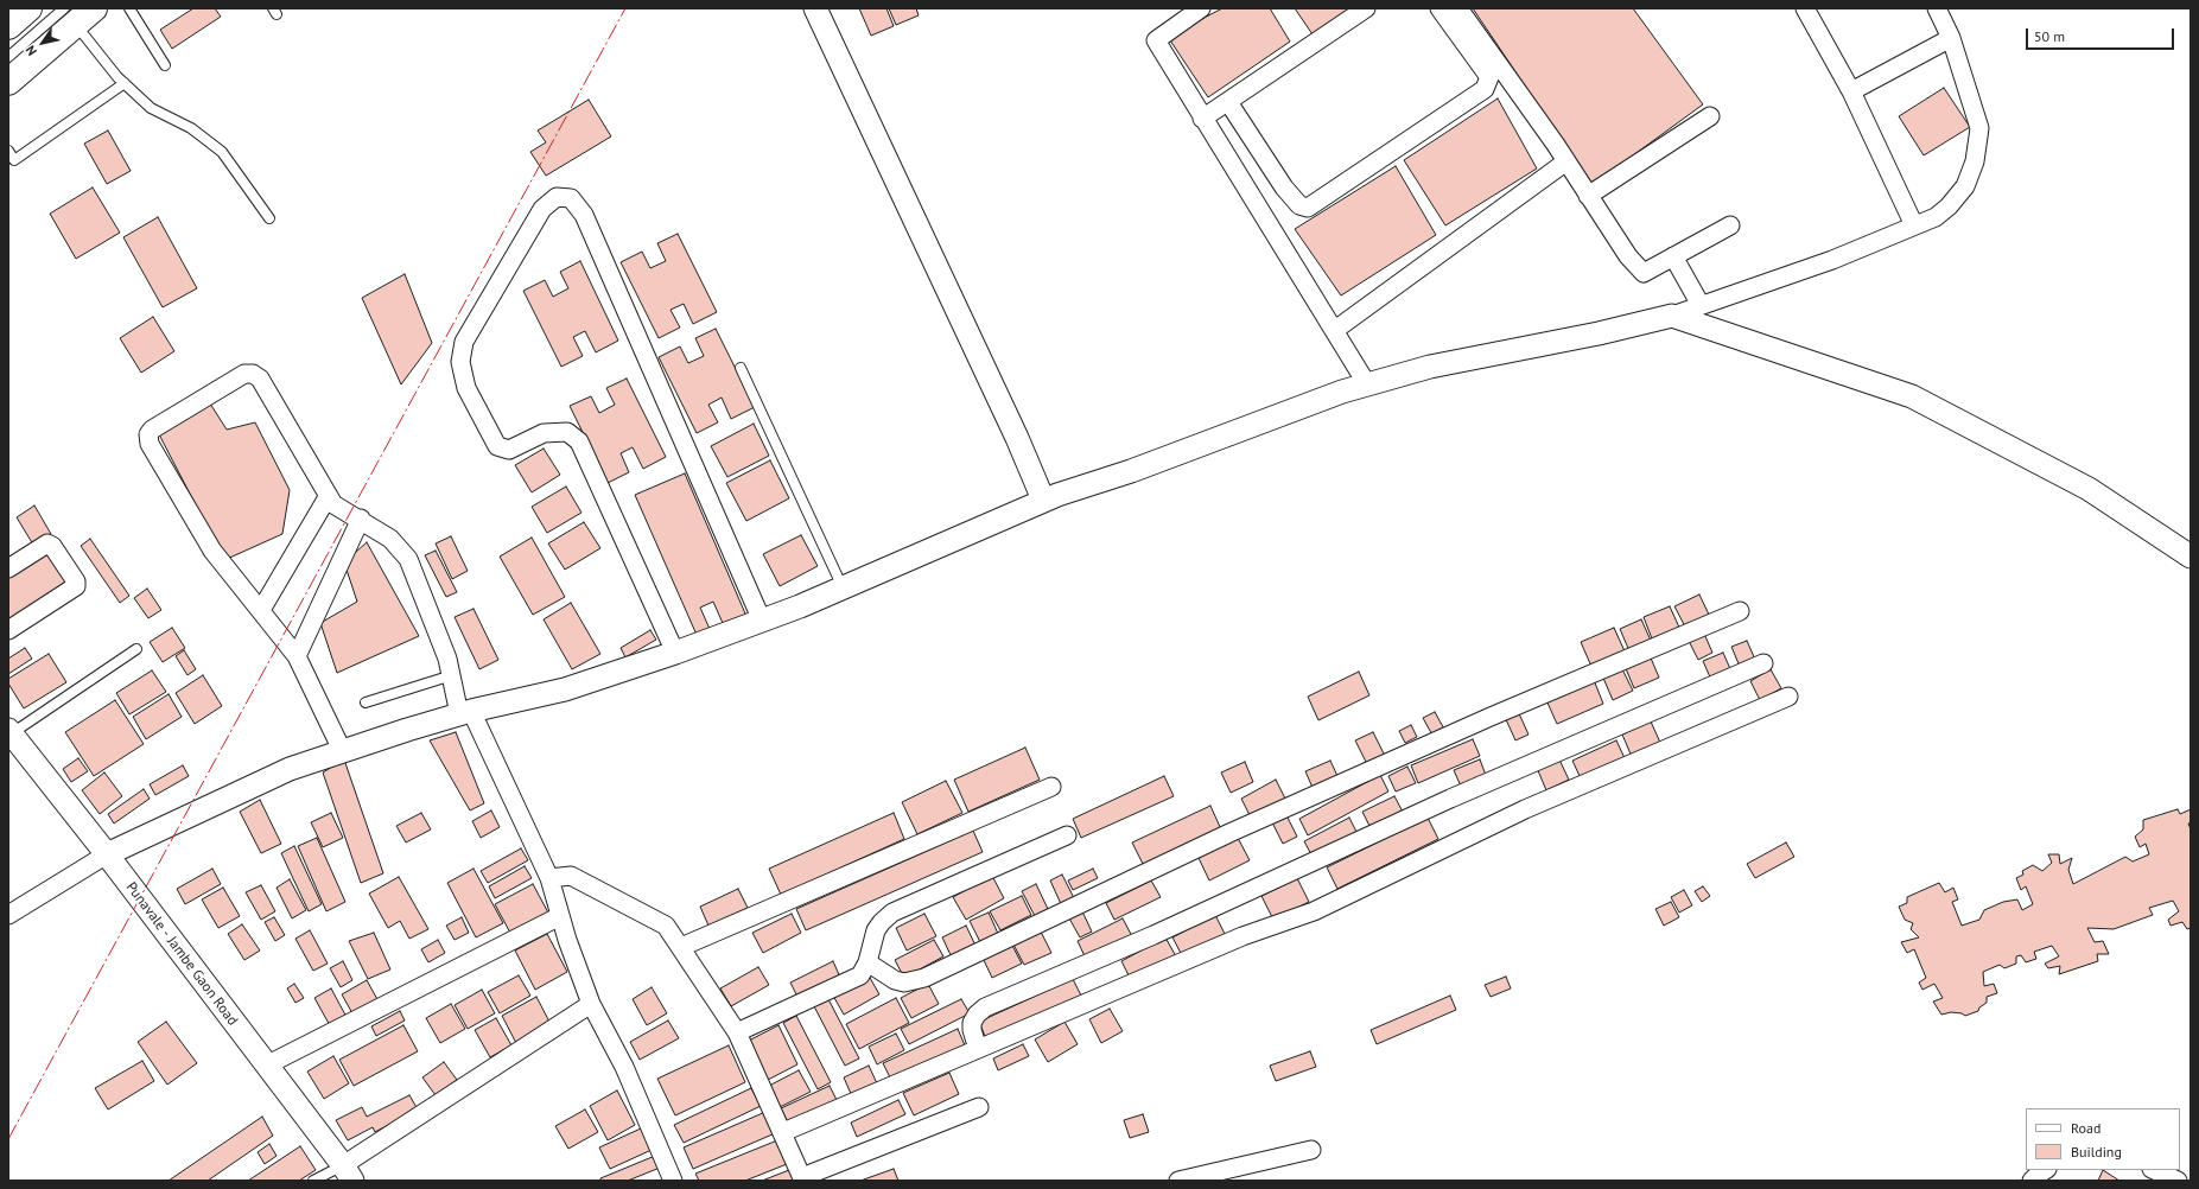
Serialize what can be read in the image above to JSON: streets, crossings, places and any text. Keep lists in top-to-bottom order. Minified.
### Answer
{"streets":{"street":["Punavale - Jambe Gaon Road"]},"legend":["Road","Building"],"scale_bar":"50 m","north":"bottom left"}
